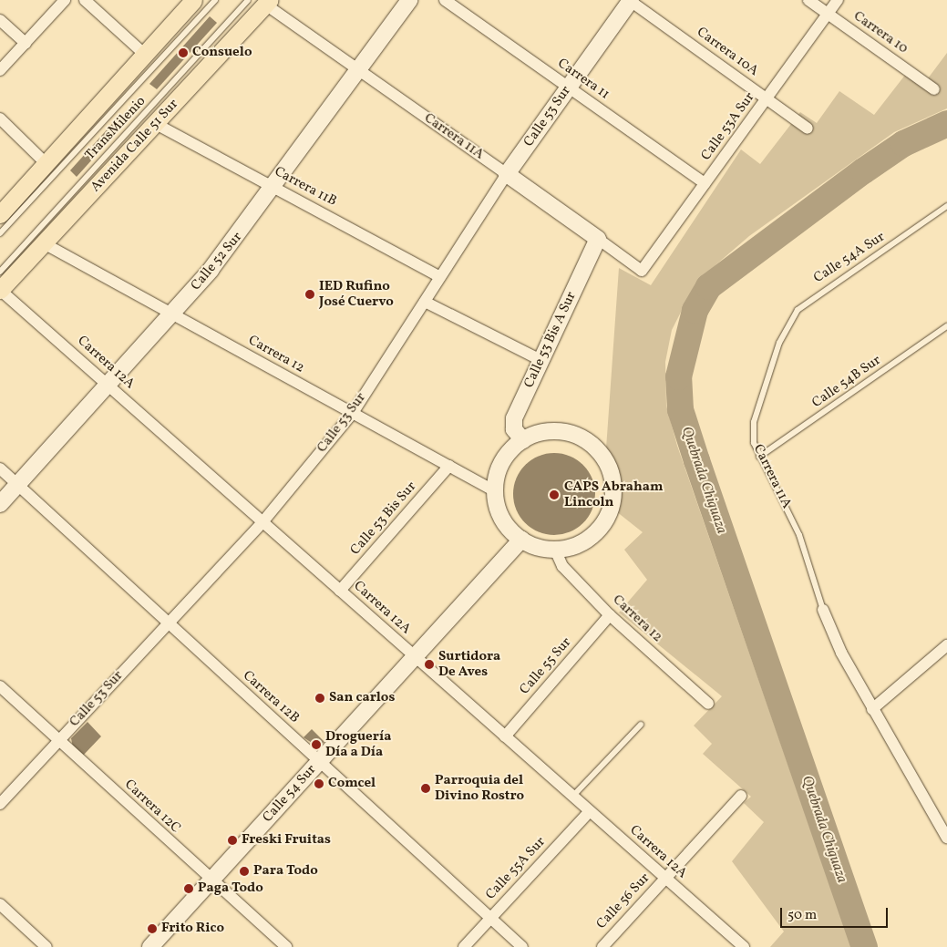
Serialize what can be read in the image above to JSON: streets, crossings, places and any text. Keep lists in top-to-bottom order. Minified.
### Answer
{"streets":{"main road":["Avenida Calle 51 Sur"],"street":["Carrera 10","Carrera 10A","Carrera 11","Calle 53 Sur","Calle 53A Sur","Carrera 11A","Carrera 11B","Calle 52 Sur","Calle 53 Bis A Sur","Carrera 12","Carrera 12A","Calle 53 Bis Sur","Calle 55 Sur","Carrera 12B","Calle 54 Sur","Carrera 12C","Calle 55A Sur","Calle 56 Sur"],"lane":["TransMilenio","Calle 54A Sur","Calle 54B Sur"]},"crossings":[["Carrera 10","Calle 53A Sur"],["Carrera 10A","Calle 53 Sur"],["Carrera 10A","Calle 53A Sur"],["Carrera 11","Calle 53 Sur"],["Carrera 11","Calle 53A Sur"],["Calle 53 Sur","Carrera 11A"],["Calle 53 Sur","Carrera 11B"],["Calle 53 Sur","Carrera 12"],["Calle 53 Sur","Carrera 12A"],["Calle 53 Sur","Carrera 12B"],["Calle 53 Sur","Carrera 12C"],["Calle 53A Sur","Carrera 11A"],["Carrera 11A","Avenida Calle 51 Sur"],["Carrera 11A","Calle 54A Sur"],["Carrera 11A","Calle 52 Sur"],["Carrera 11A","Calle 53 Bis A Sur"],["Carrera 11A","Calle 54B Sur"],["Avenida Calle 51 Sur","Carrera 11B"],["Avenida Calle 51 Sur","Carrera 12"],["Avenida Calle 51 Sur","Carrera 12A"],["Carrera 11B","Calle 52 Sur"],["Calle 52 Sur","Carrera 12"],["Calle 52 Sur","Carrera 12A"],["Calle 52 Sur","Carrera 12B"],["Calle 53 Bis A Sur","Carrera 12"],["Calle 53 Bis A Sur","Calle 54 Sur"],["Carrera 12","Calle 53 Bis Sur"],["Carrera 12","Calle 55 Sur"],["Carrera 12","Calle 54 Sur"],["Carrera 12A","Calle 53 Bis Sur"],["Carrera 12A","Calle 55 Sur"],["Carrera 12A","Calle 54 Sur"],["Carrera 12A","Calle 55A Sur"],["Carrera 12A","Calle 56 Sur"],["Carrera 12B","Calle 54 Sur"],["Carrera 12B","Calle 55A Sur"],["Calle 54 Sur","Carrera 12C"]],"water":["Quebrada Chiguaza"],"places":["Consuelo","IED Rufino José Cuervo","CAPS Abraham Lincoln","Surtidora De Aves","San carlos","Droguería Día a Día","Comcel","Parroquia del Divino Rostro","Freski Fruitas","Para Todo","Paga Todo","Frito Rico"],"scale_bar":"50 m"}
